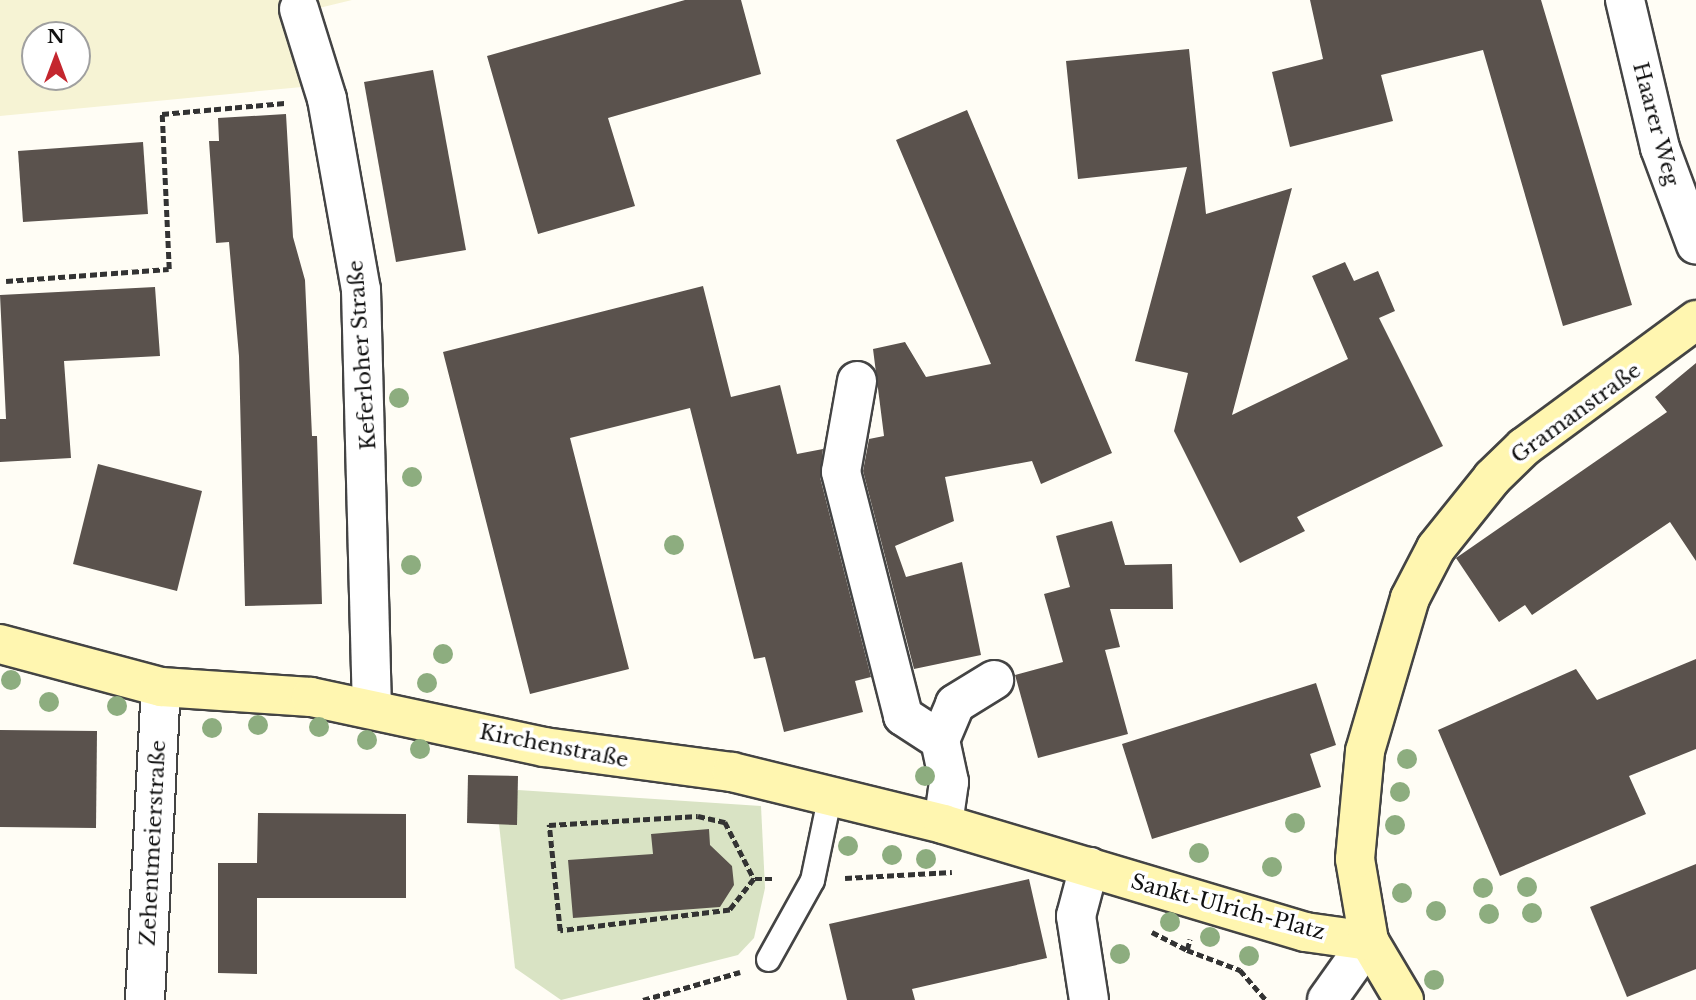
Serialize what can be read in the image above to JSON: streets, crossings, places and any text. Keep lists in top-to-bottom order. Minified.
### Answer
{"streets":{"street":["Haarer Weg","Keferloher Straße","Gramanstraße","Kirchenstraße","Zehentmeierstraße","Sankt-Ulrich-Platz"]},"crossings":[["Keferloher Straße","Kirchenstraße"],["Gramanstraße","Sankt-Ulrich-Platz"],["Kirchenstraße","Zehentmeierstraße"],["Kirchenstraße","Sankt-Ulrich-Platz"]],"north":"top"}
